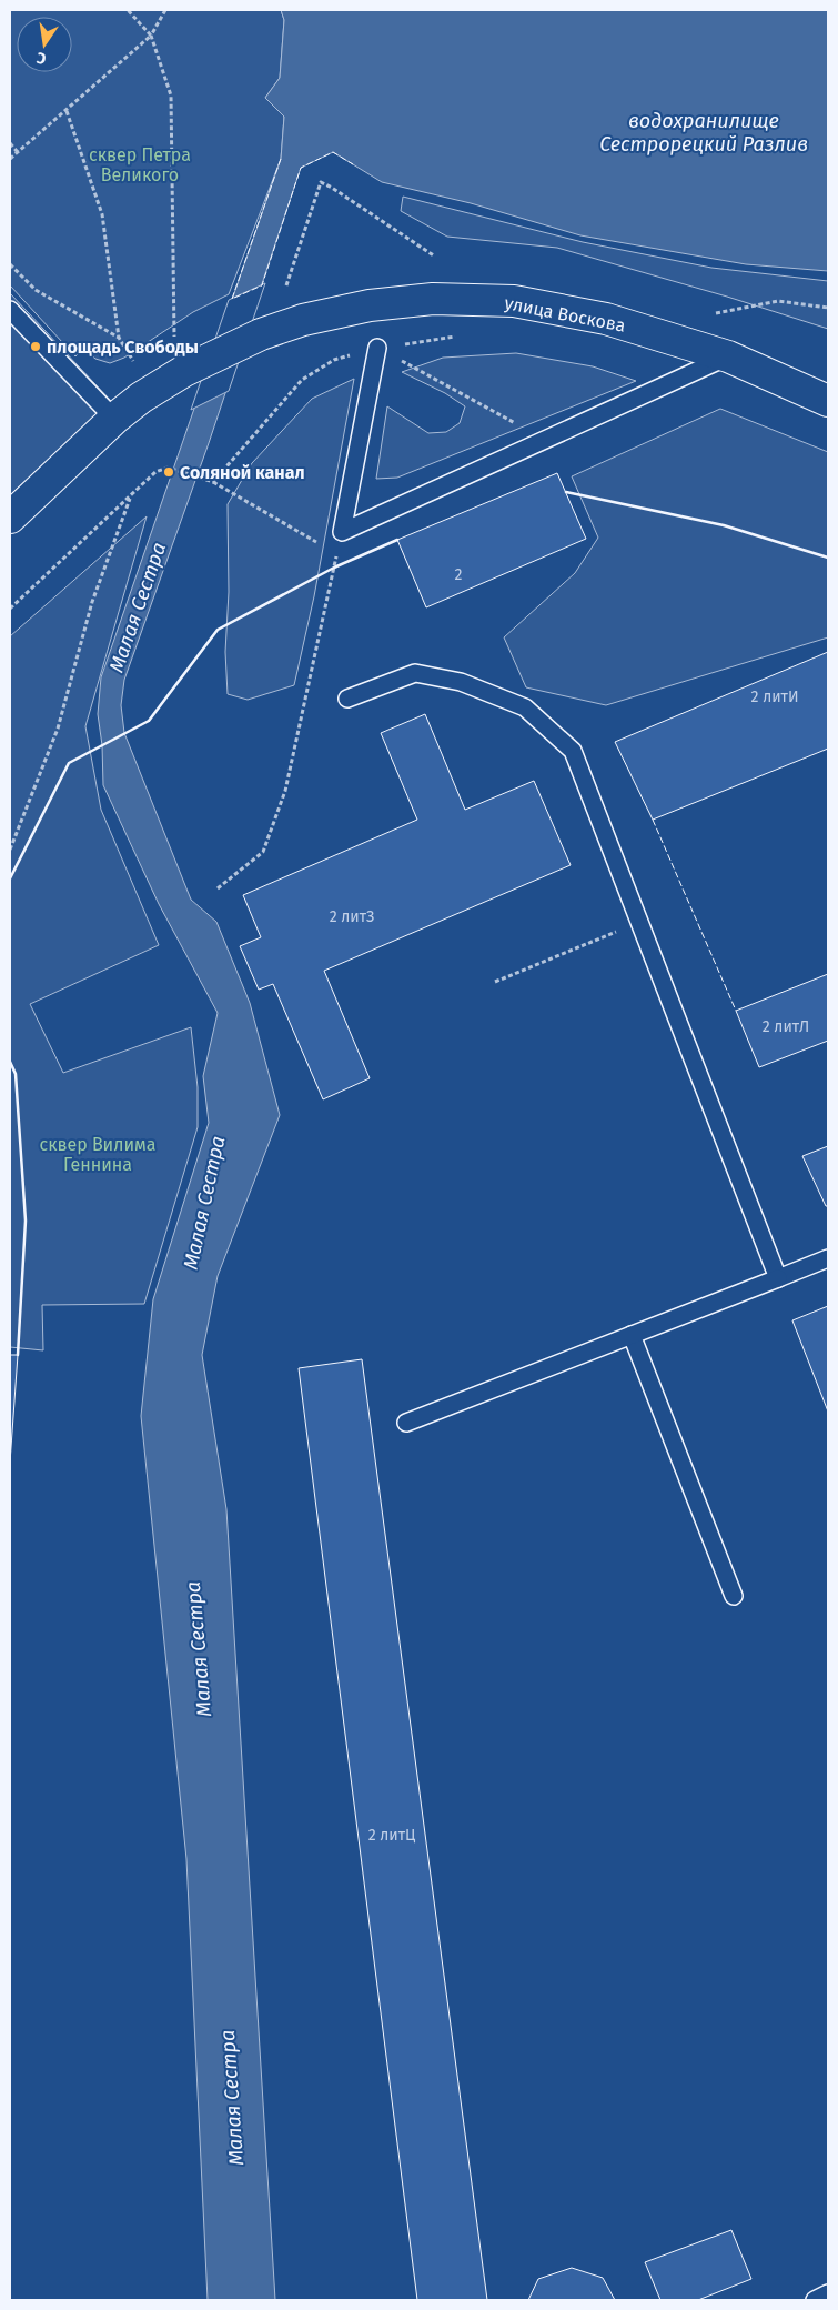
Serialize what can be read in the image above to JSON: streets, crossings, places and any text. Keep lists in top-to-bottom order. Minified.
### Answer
{"streets":{"main road":["улица Воскова"]},"water":["водохранилище Сестрорецкий Разлив","Малая Сестра"],"parks":["сквер Петра Великого","сквер Вилима Геннина"],"places":["площадь Свободы","Соляной канал"],"house_numbers":["2","2 литИ","2 литЗ","2 литЛ","2 литЦ"],"north":"bottom"}
